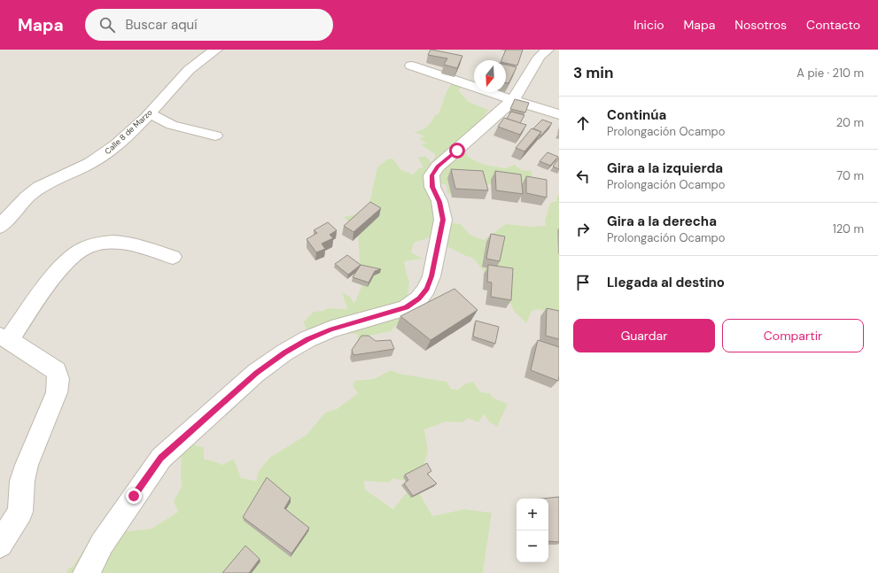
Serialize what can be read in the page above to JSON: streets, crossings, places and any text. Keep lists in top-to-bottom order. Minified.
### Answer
{"streets":{"street":["Calle 8 de Marzo"]},"north":"bottom","page":{"header":"Mapa","search":"Buscar aquí","nav":["Inicio","Mapa","Nosotros","Contacto"],"heading":["3 min","A pie · 210 m"],"list":[["Continúa","Prolongación Ocampo","20 m"],["Gira a la izquierda","Prolongación Ocampo","70 m"],["Gira a la derecha","Prolongación Ocampo","120 m"],"Llegada al destino"],"buttons":["Guardar","Compartir"],"map_buttons":["+","−"]}}
